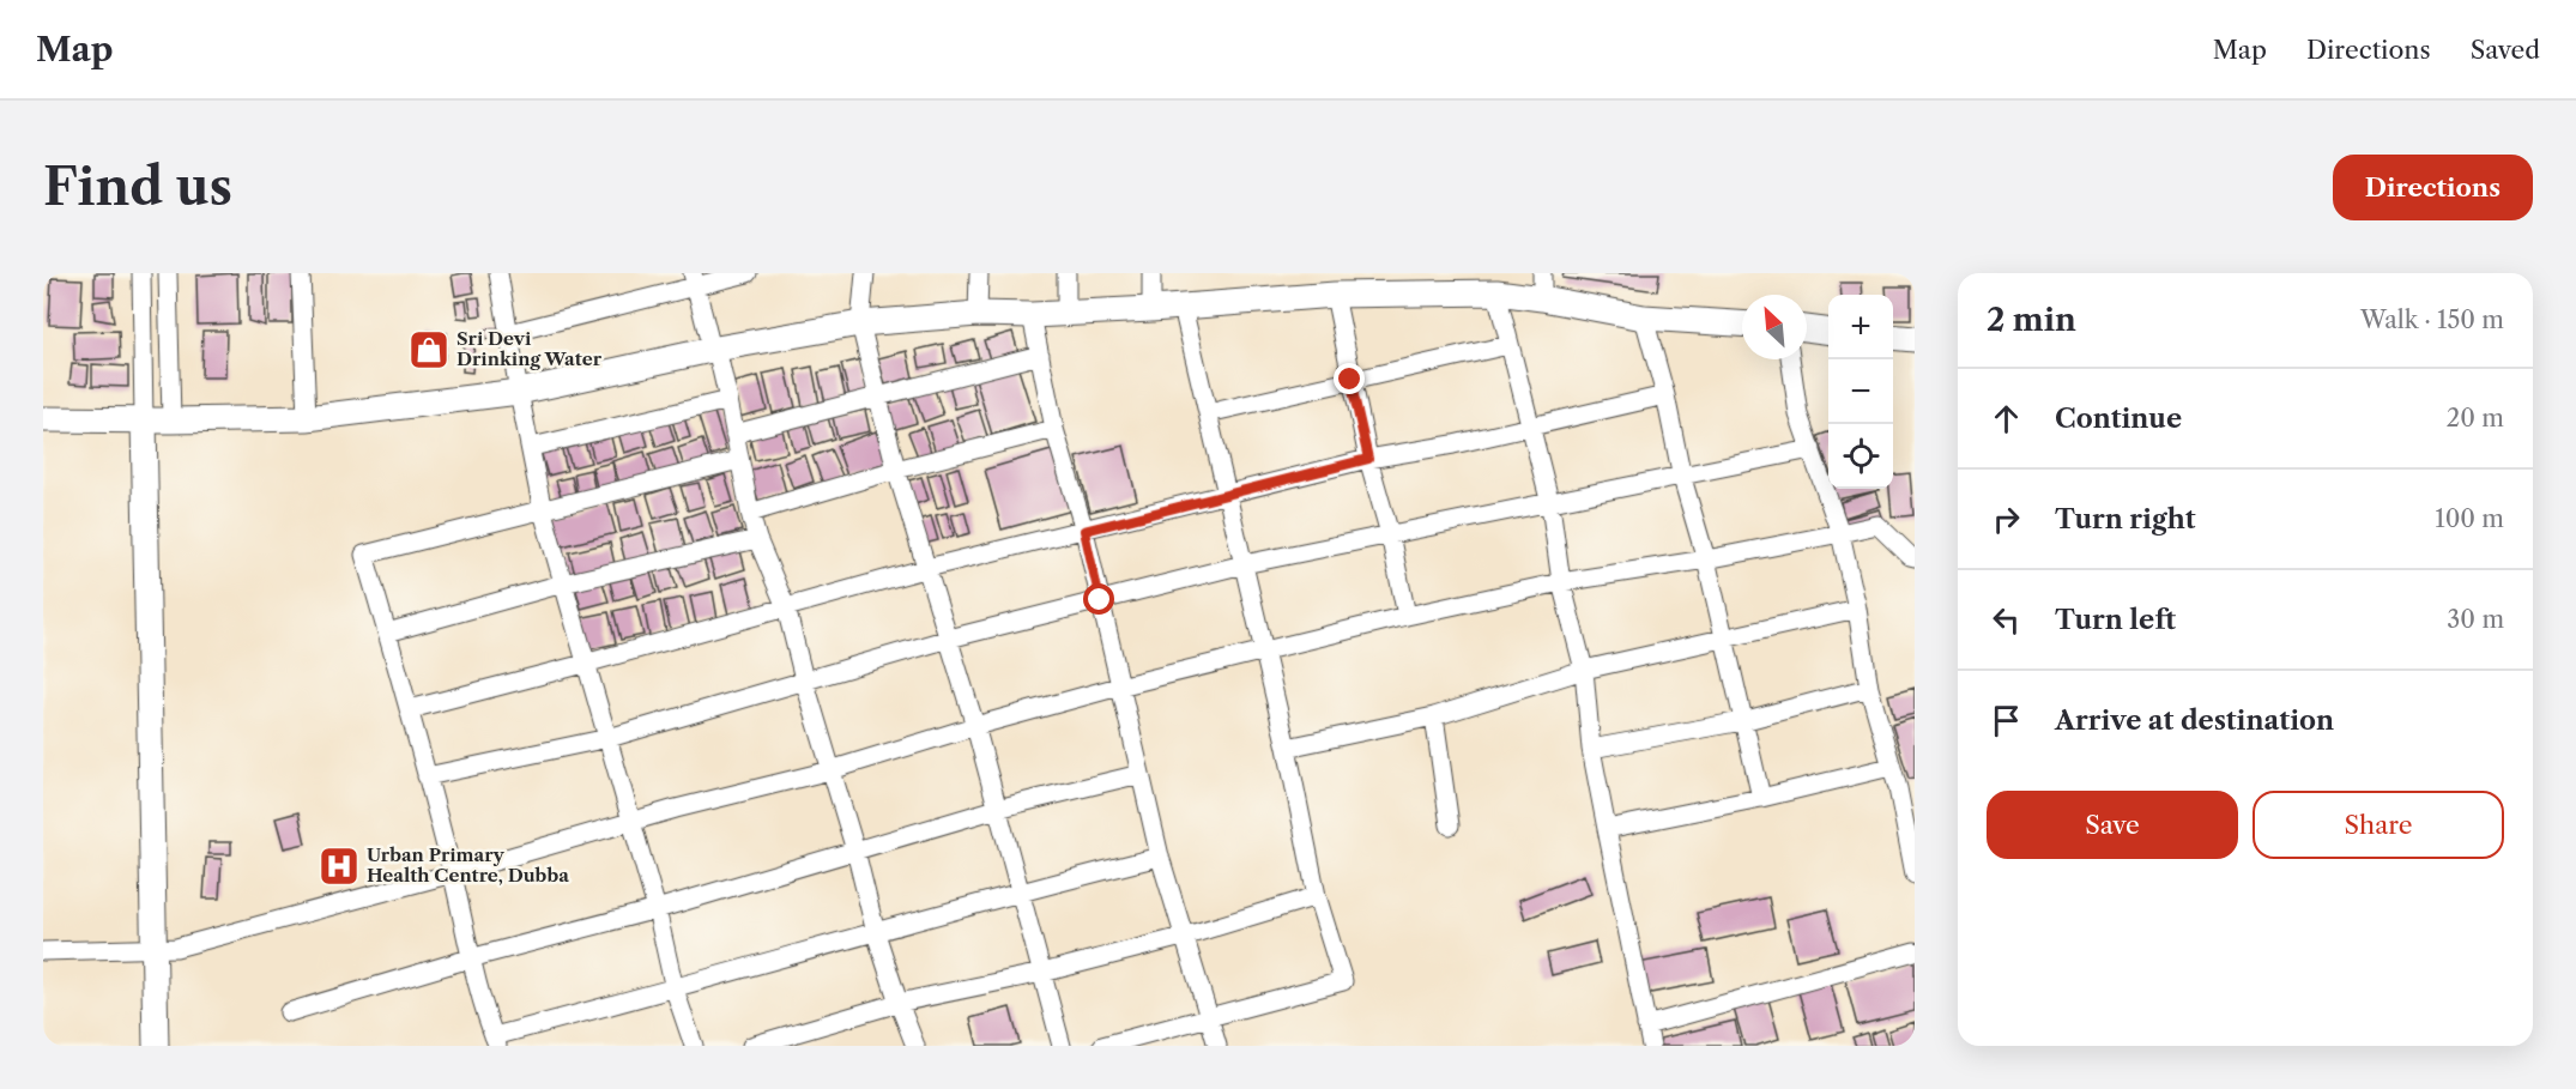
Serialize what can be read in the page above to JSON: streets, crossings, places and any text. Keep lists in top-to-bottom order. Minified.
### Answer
{"places":{"shop":["Sri Devi Drinking Water"],"hospital":["Urban Primary Health Centre, Dubba"]},"north":"top left","page":{"header":"Map","nav":["Map","Directions","Saved"],"buttons":["Directions",["Save","Share"]],"title":"Find us","heading":["2 min","Walk · 150 m"],"map_buttons":["+","−"],"list":[["Continue","20 m"],["Turn right","100 m"],["Turn left","30 m"],"Arrive at destination"]}}
